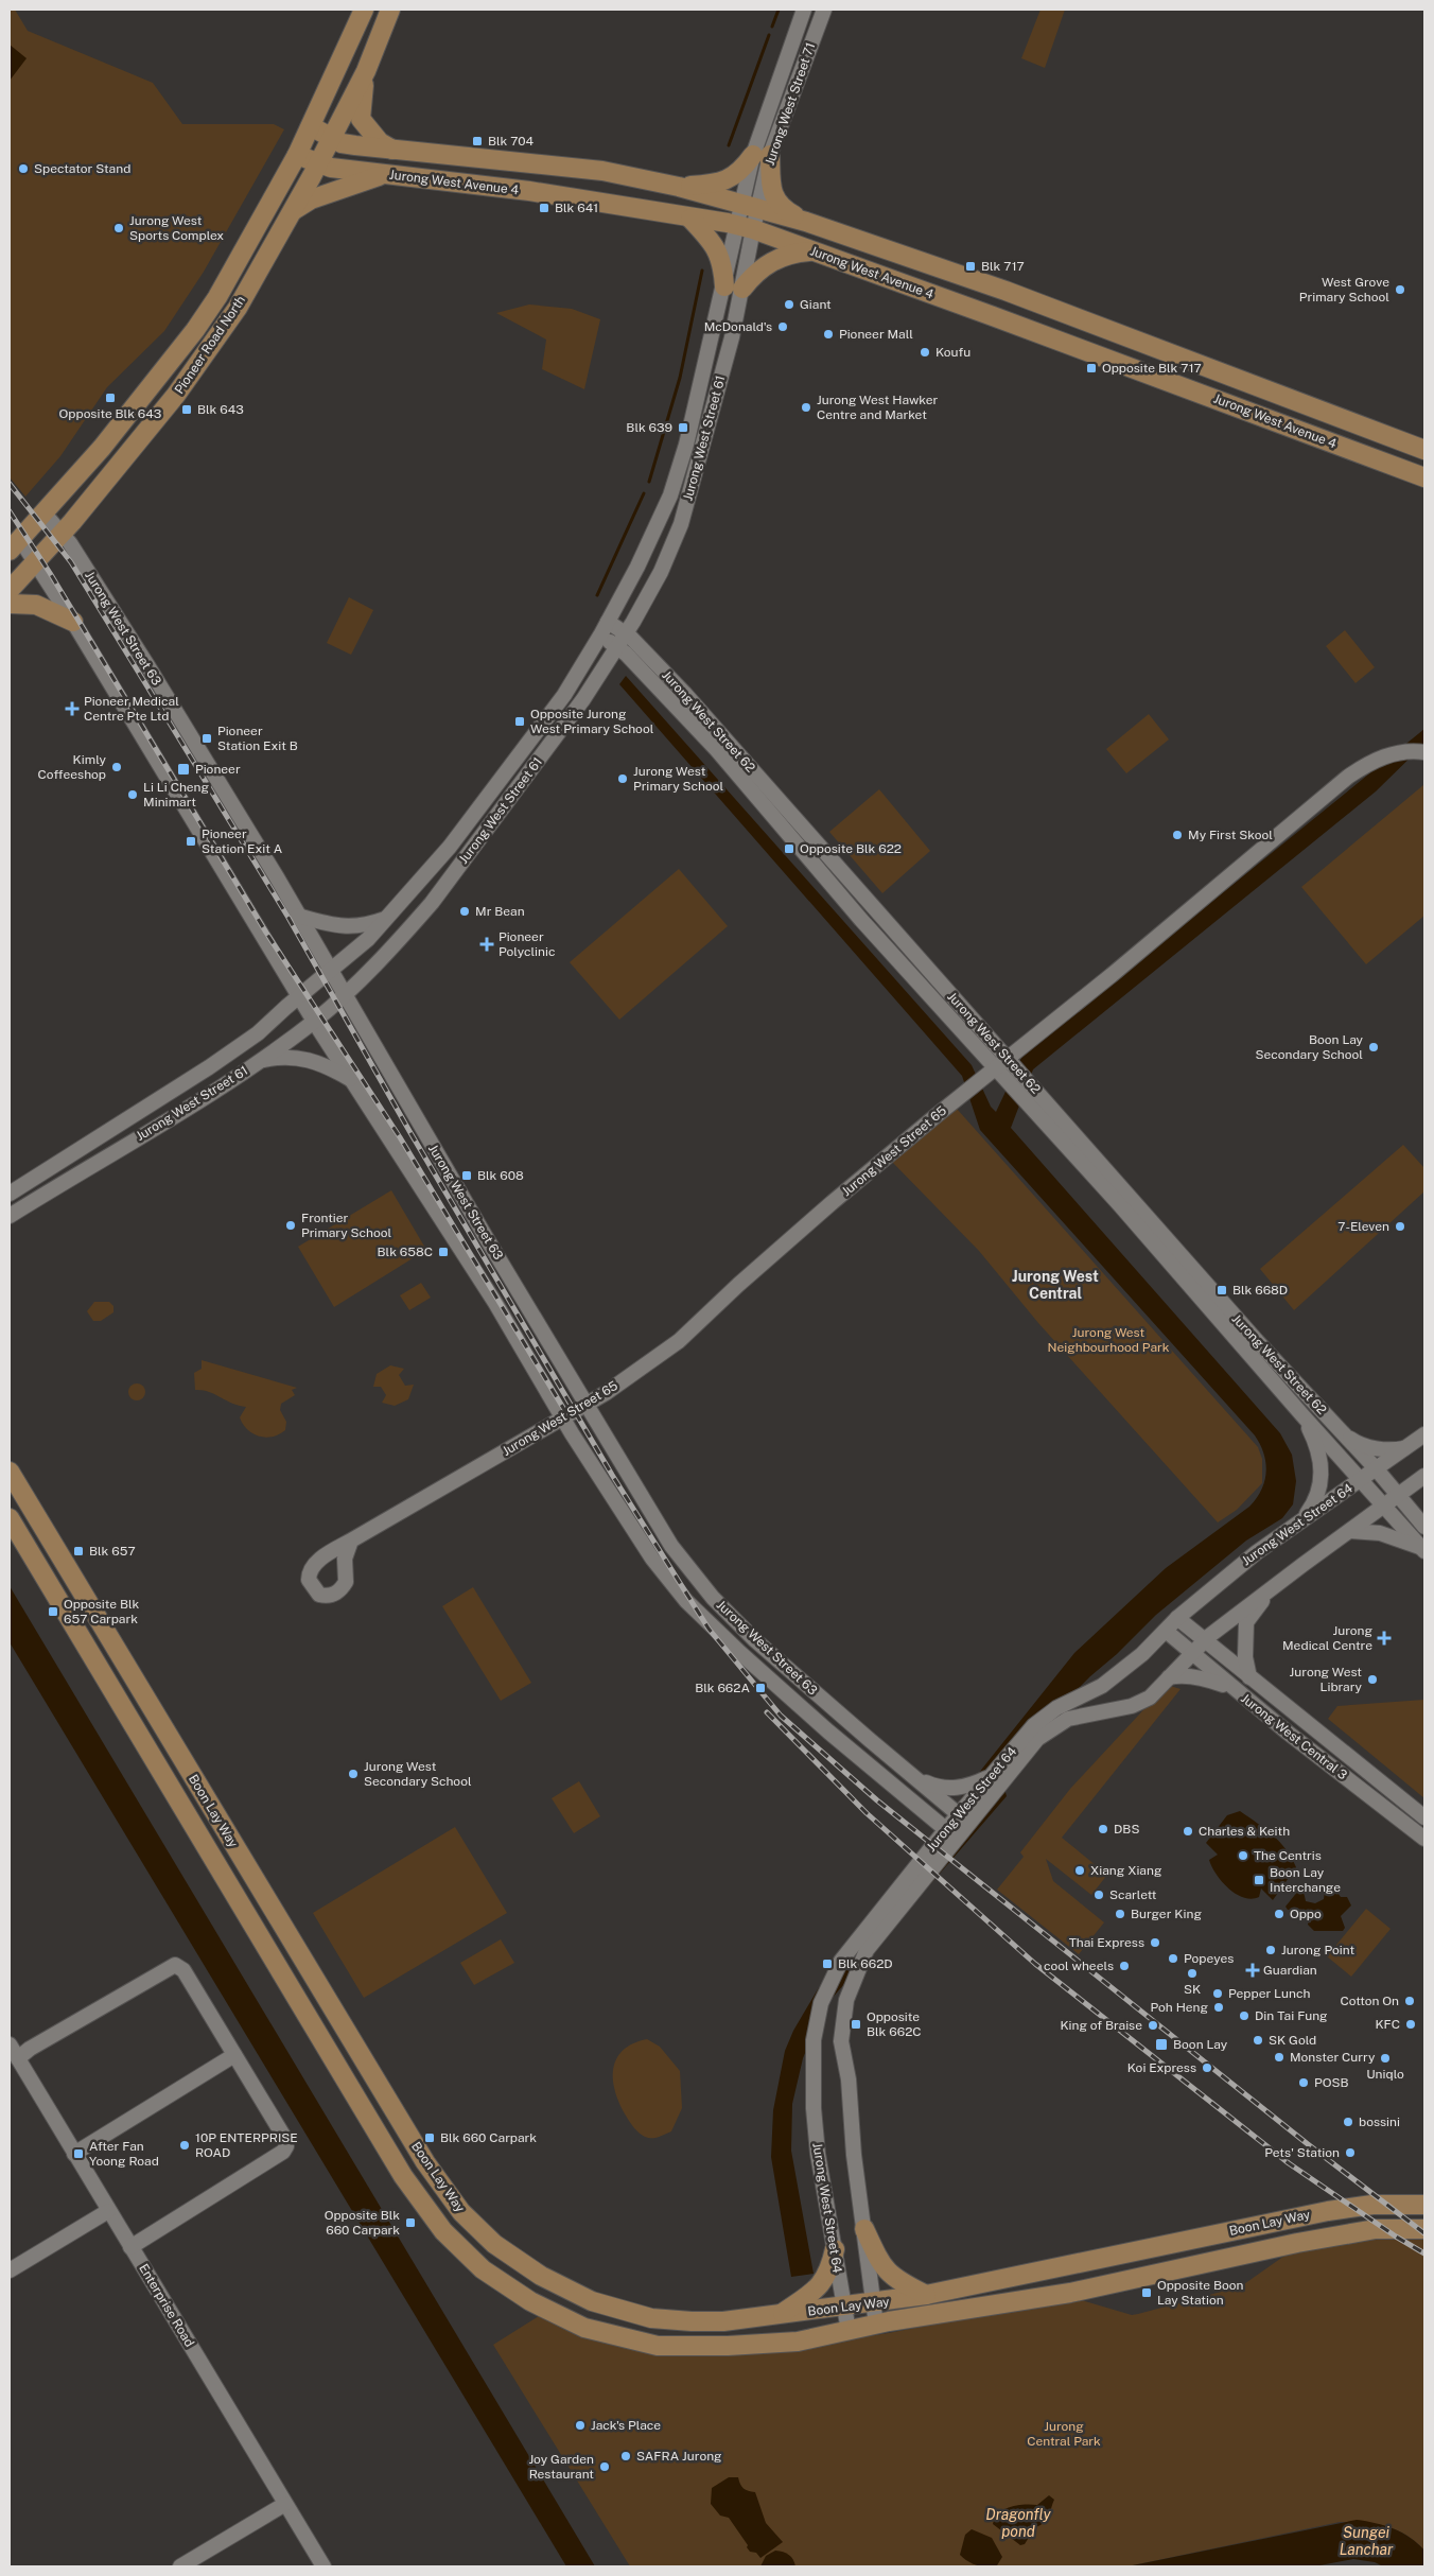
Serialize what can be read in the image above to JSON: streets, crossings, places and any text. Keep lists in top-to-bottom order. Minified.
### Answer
{"streets":{"main road":["Jurong West Avenue 4","Pioneer Road North","Boon Lay Way"],"street":["Jurong West Street 71","Jurong West Street 61","Jurong West Street 63","Jurong West Street 62","Jurong West Street 65","Jurong West Street 64","Jurong West Central 3","Enterprise Road"]},"crossings":[["Jurong West Street 71","Jurong West Avenue 4"],["Jurong West Street 71","Jurong West Street 61"],["Jurong West Avenue 4","Pioneer Road North"],["Jurong West Avenue 4","Jurong West Street 61"],["Pioneer Road North","Jurong West Street 63"],["Jurong West Street 61","Jurong West Street 63"],["Jurong West Street 61","Jurong West Street 62"],["Jurong West Street 63","Jurong West Street 65"],["Jurong West Street 63","Jurong West Street 64"],["Jurong West Street 62","Jurong West Street 65"],["Jurong West Street 62","Jurong West Street 64"],["Jurong West Street 64","Jurong West Central 3"],["Jurong West Street 64","Boon Lay Way"]],"districts":["Jurong West Central"],"water":["Dragonfly pond","Sungei Lanchar"],"parks":["Jurong West Neighbourhood Park","Jurong Central Park"],"places":{"transit":["Blk 704","Blk 641","Blk 717","Opposite Blk 717","Opposite Blk 643","Blk 643","Blk 639","Opposite Jurong West Primary School","Pioneer Station Exit B","Pioneer","Pioneer Station Exit A","Opposite Blk 622","Blk 608","Blk 658C","Blk 668D","Blk 657","Opposite Blk 657 Carpark","Blk 662A","Boon Lay Interchange","Blk 662D","Opposite Blk 662C","Boon Lay","Blk 660 Carpark","After Fan Yoong Road","Opposite Blk 660 Carpark","Opposite Boon Lay Station"],"other":["Spectator Stand","Jurong West Sports Complex","West Grove Primary School","Giant","McDonald's","Pioneer Mall","Koufu","Jurong West Hawker Centre and Market","Kimly Coffeeshop","Jurong West Primary School","Li Li Cheng Minimart","My First Skool","Mr Bean","Boon Lay Secondary School","Frontier Primary School","7-Eleven","Jurong West Library","Jurong West Secondary School","DBS","Charles & Keith","The Centris","Xiang Xiang","Scarlett","Burger King","Oppo","Thai Express","Jurong Point","Popeyes","cool wheels","SK","Pepper Lunch","Cotton On","Poh Heng","Din Tai Fung","KFC","King of Braise","SK Gold","Monster Curry","Uniqlo","Koi Express","POSB","bossini","10P ENTERPRISE ROAD","Pets' Station","Jack's Place","SAFRA Jurong","Joy Garden Restaurant"],"health":["Pioneer Medical Centre Pte Ltd","Pioneer Polyclinic","Jurong Medical Centre","Guardian"]}}
